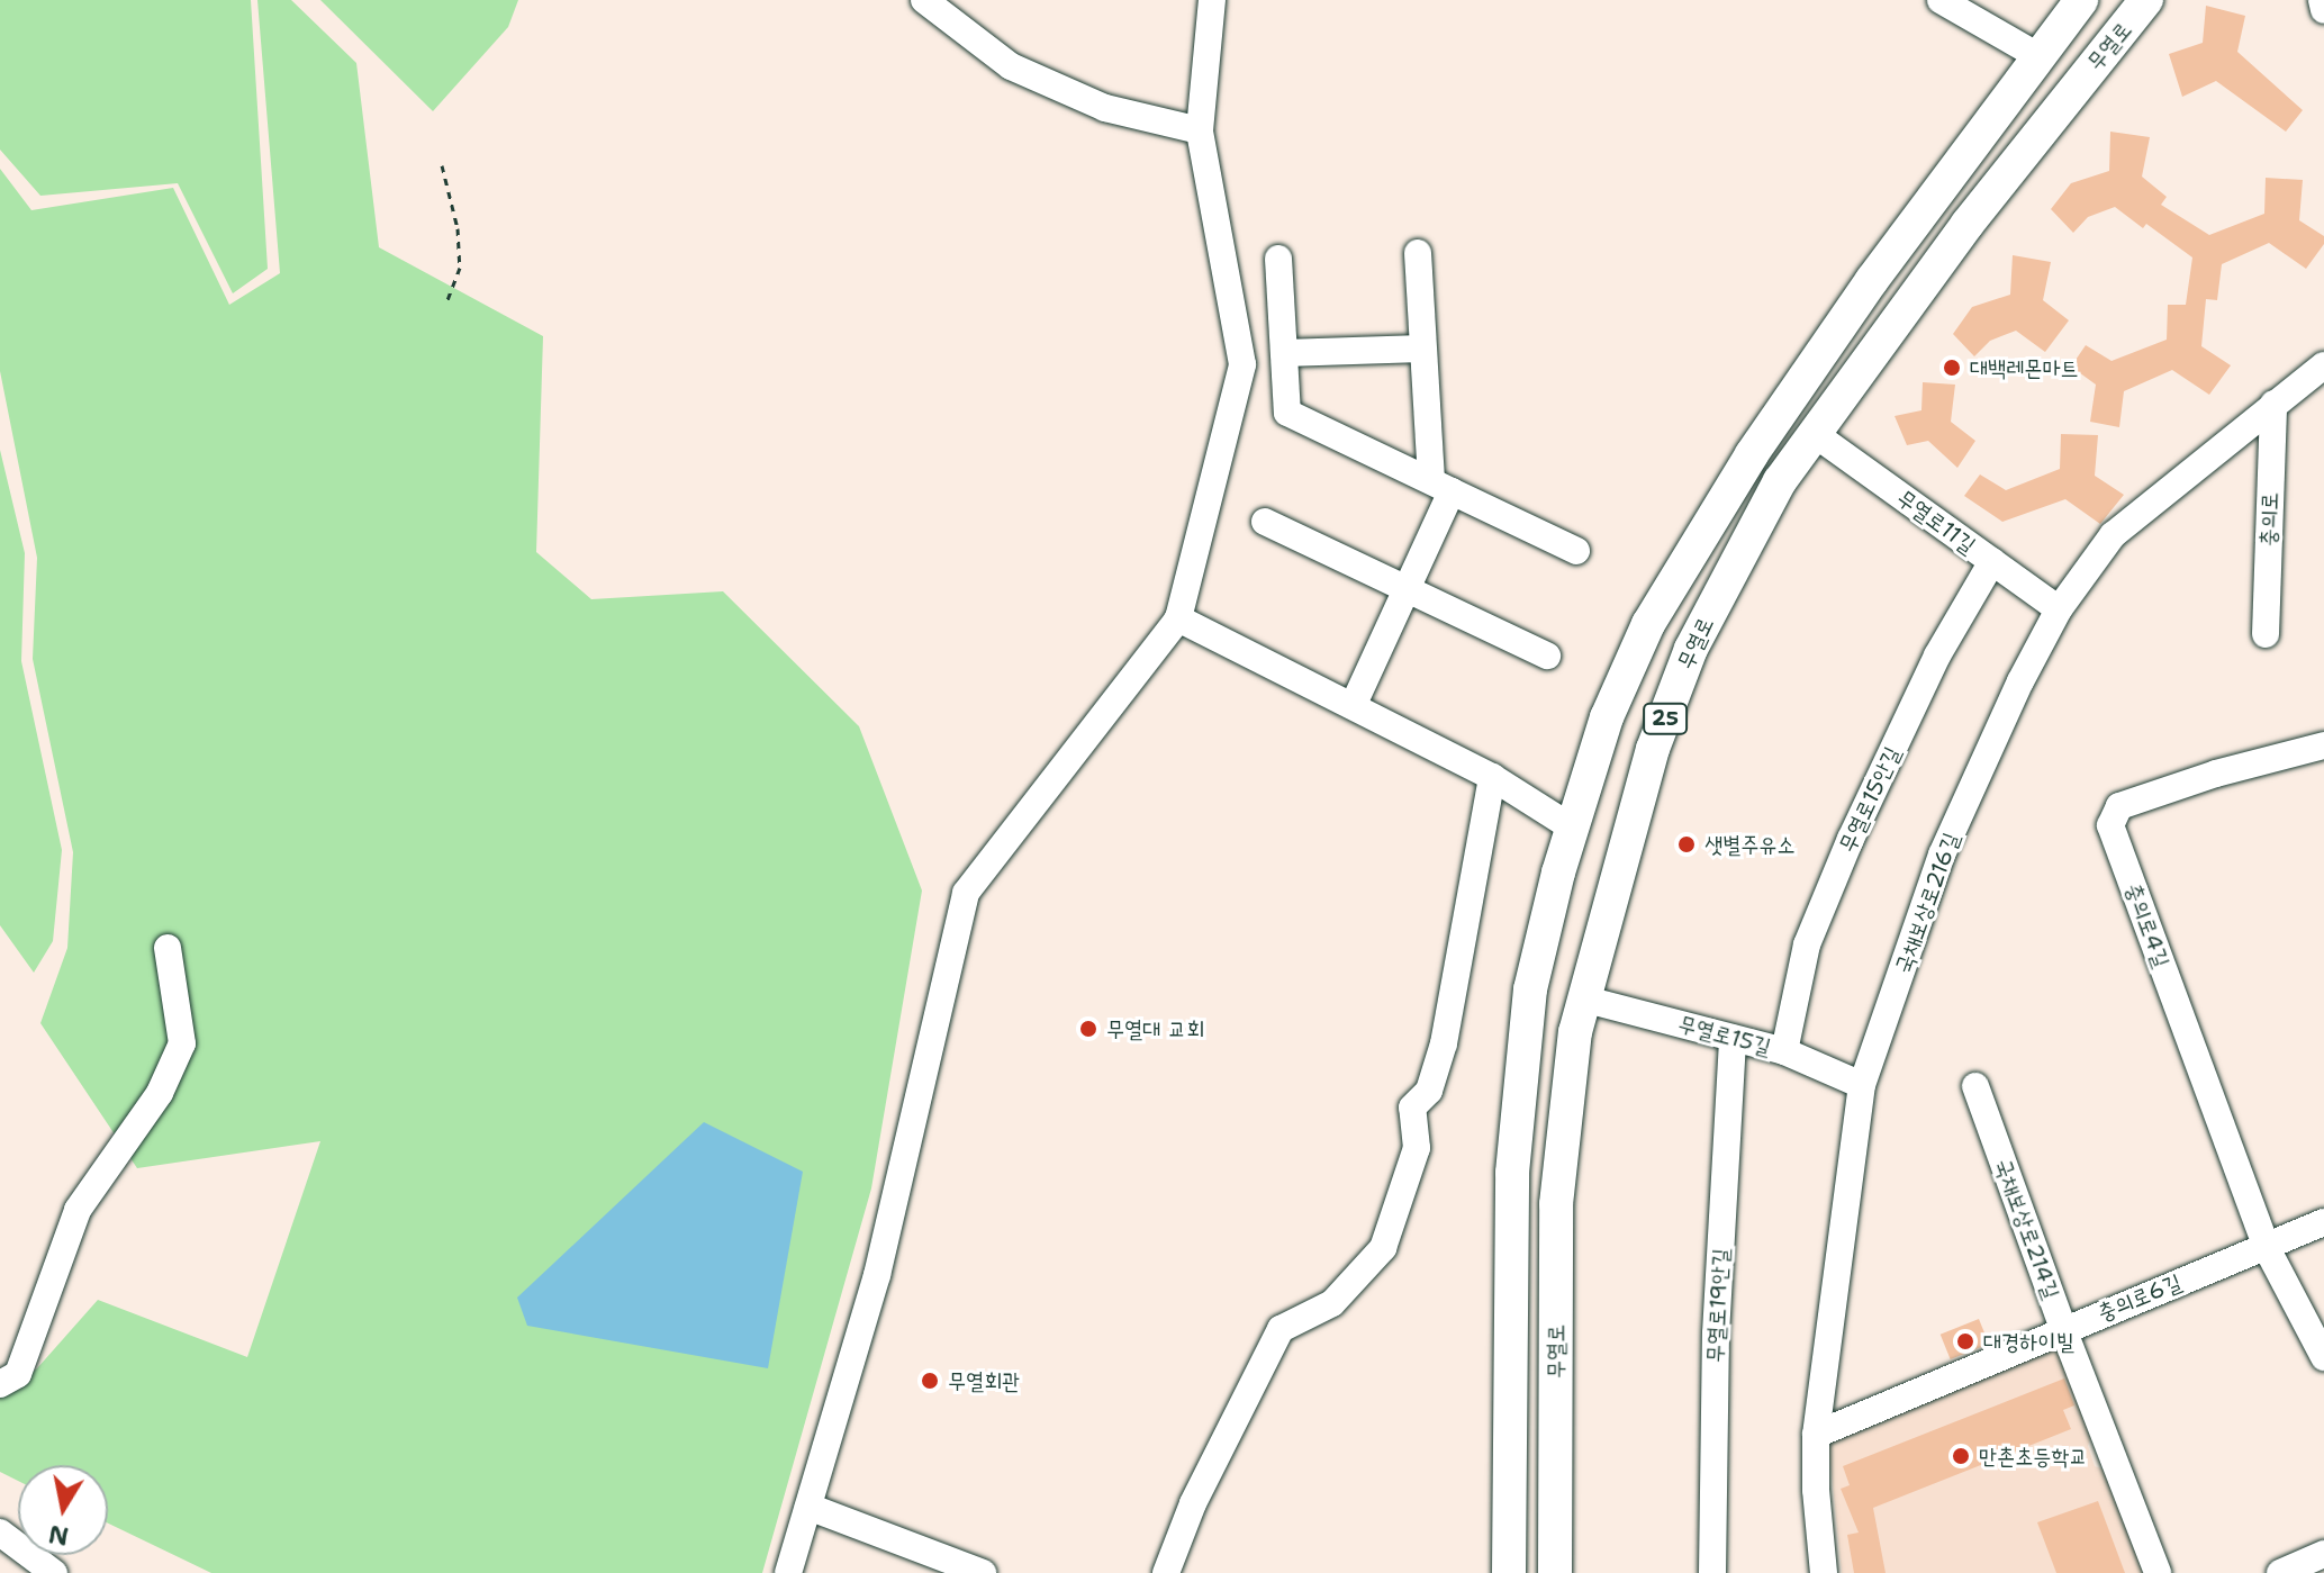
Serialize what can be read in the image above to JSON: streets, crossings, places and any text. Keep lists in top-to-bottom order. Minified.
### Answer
{"streets":{"main road":["무열로","25"],"street":["충의로","무열로11길","무열로15안길","국채보상로216길","충의로4길","무열로15길","국채보상로214길","충의로6길","무열로19안길"]},"crossings":[["무열로","무열로11길"],["무열로","무열로15길"],["충의로","국채보상로216길"],["무열로11길","무열로15안길"],["무열로11길","국채보상로216길"],["무열로15안길","무열로15길"],["국채보상로216길","무열로15길"],["국채보상로216길","충의로6길"],["충의로4길","충의로6길"],["무열로15길","무열로19안길"],["국채보상로214길","충의로6길"]],"places":["대백레몬마트","샛별주유소","무열대 교회","대경하이빌","무열회관","만촌초등학교"],"north":"bottom"}
